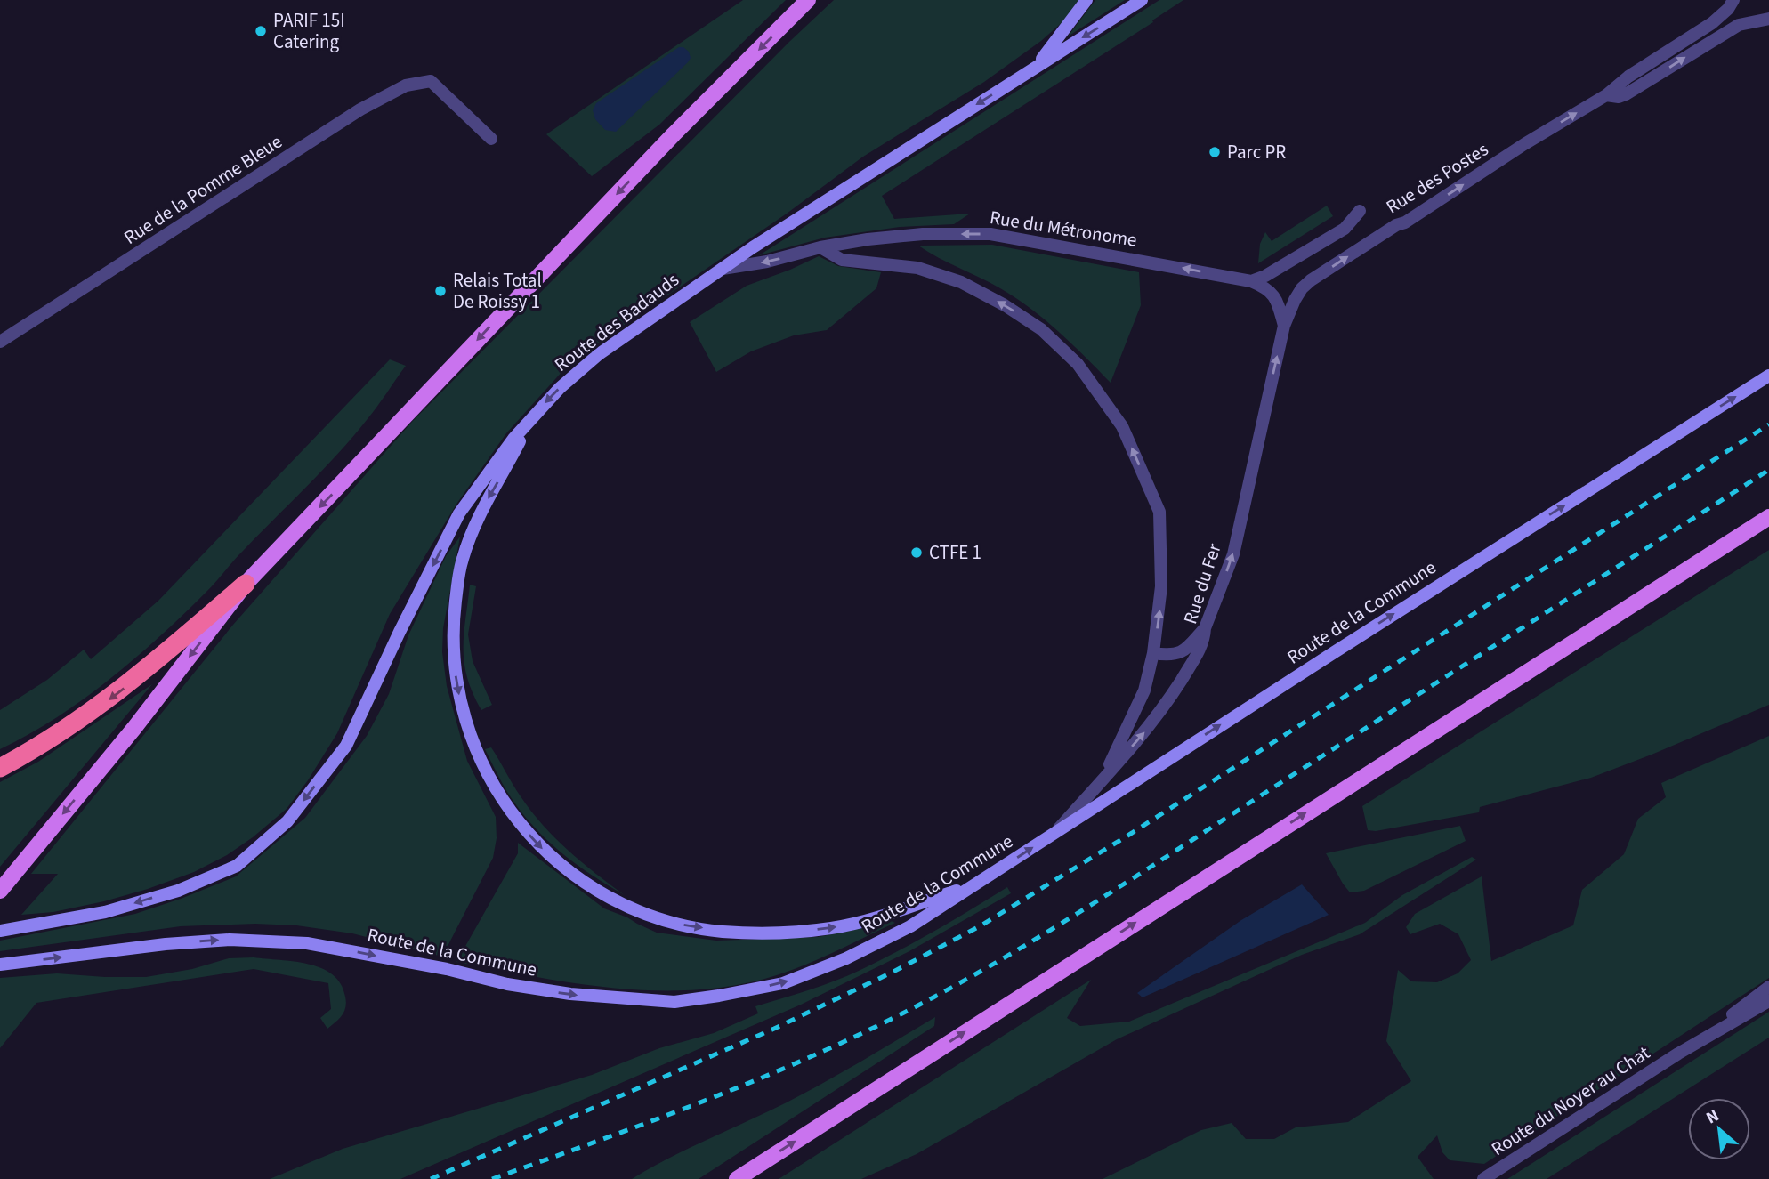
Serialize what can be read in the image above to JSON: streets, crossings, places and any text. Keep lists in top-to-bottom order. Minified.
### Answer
{"streets":{"main road":["Route des Badauds","Route de la Commune"],"street":["Rue des Postes","Rue de la Pomme Bleue","Rue du Métronome","Rue du Fer","Route du Noyer au Chat"]},"crossings":[["Rue des Postes","Rue du Fer"],["Rue du Métronome","Route des Badauds"],["Rue du Métronome","Rue du Fer"],["Rue du Fer","Route de la Commune"]],"one_way":["Rue du Métronome","Rue du Fer","Route de la Commune"],"places":["PARIF 15I Catering","Parc PR","Relais Total De Roissy 1","CTFE 1"],"north":"top left"}
